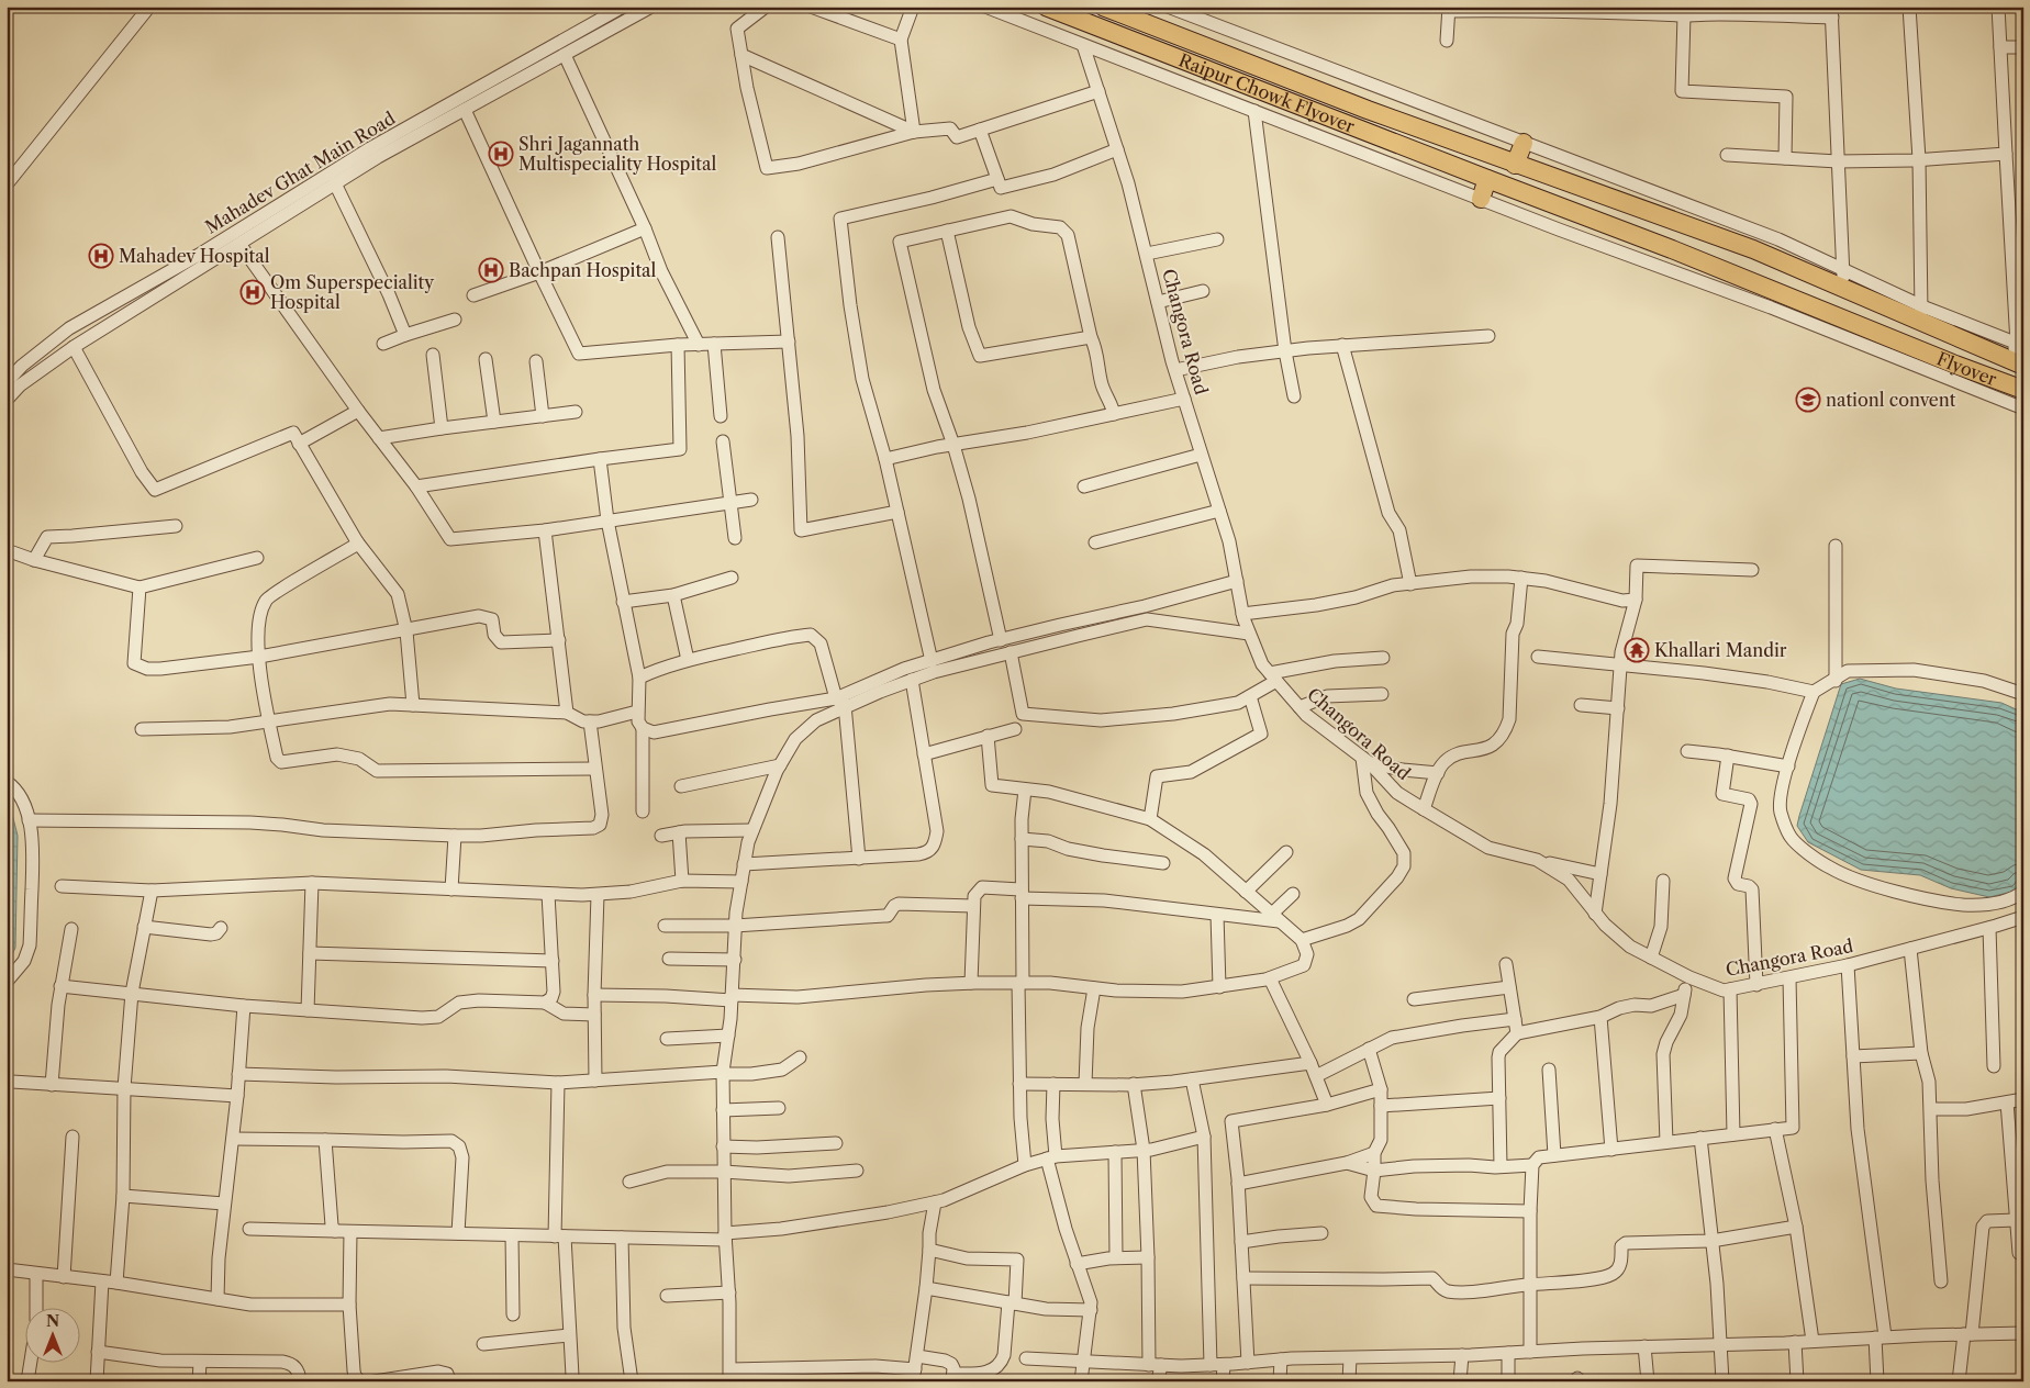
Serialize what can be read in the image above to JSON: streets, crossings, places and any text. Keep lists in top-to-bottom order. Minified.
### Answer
{"streets":{"highway":["Raipur Chowk Flyover","Flyover"],"street":["Mahadev Ghat Main Road","Changora Road"]},"crossings":[["Raipur Chowk Flyover","Flyover"]],"places":{"hospital":["Shri Jagannath Multispeciality Hospital","Mahadev Hospital","Bachpan Hospital","Om Superspeciality Hospital"],"school or university":["nationl convent"],"temple":["Khallari Mandir"]},"north":"top"}
